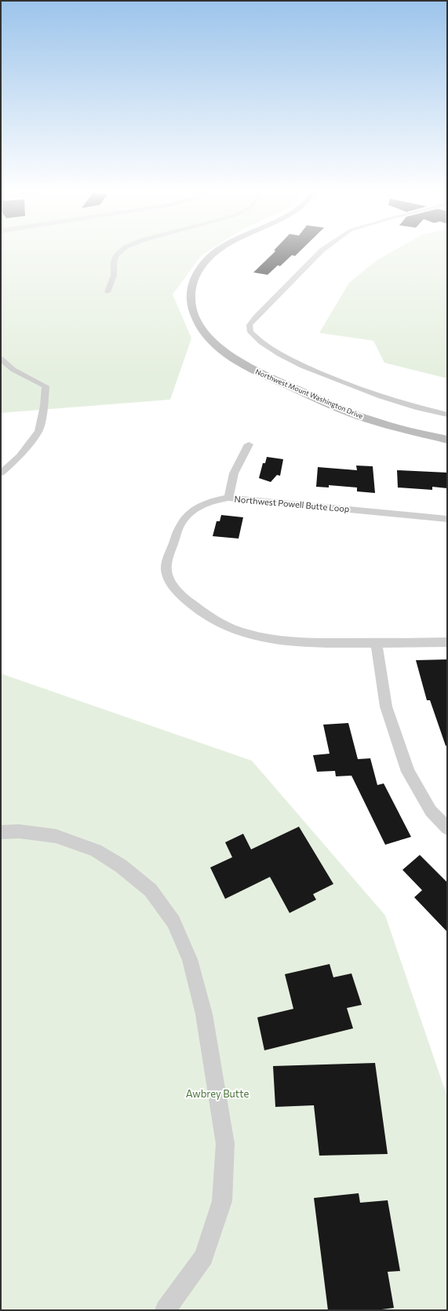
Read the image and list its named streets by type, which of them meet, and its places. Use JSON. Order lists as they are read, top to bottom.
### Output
{
  "streets": {
    "main road": ["Northwest Mount Washington Drive"],
    "street": ["Northwest Powell Butte Loop"]
  },
  "parks": ["Awbrey Butte"]
}
